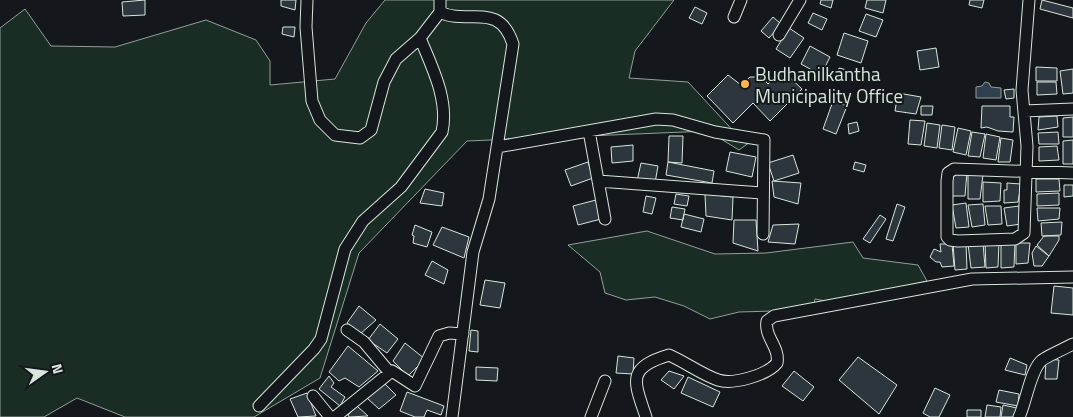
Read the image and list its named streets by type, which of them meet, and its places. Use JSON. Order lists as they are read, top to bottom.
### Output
{
  "places": ["Budhanilkantha Municipality Office"],
  "north": "right"
}
